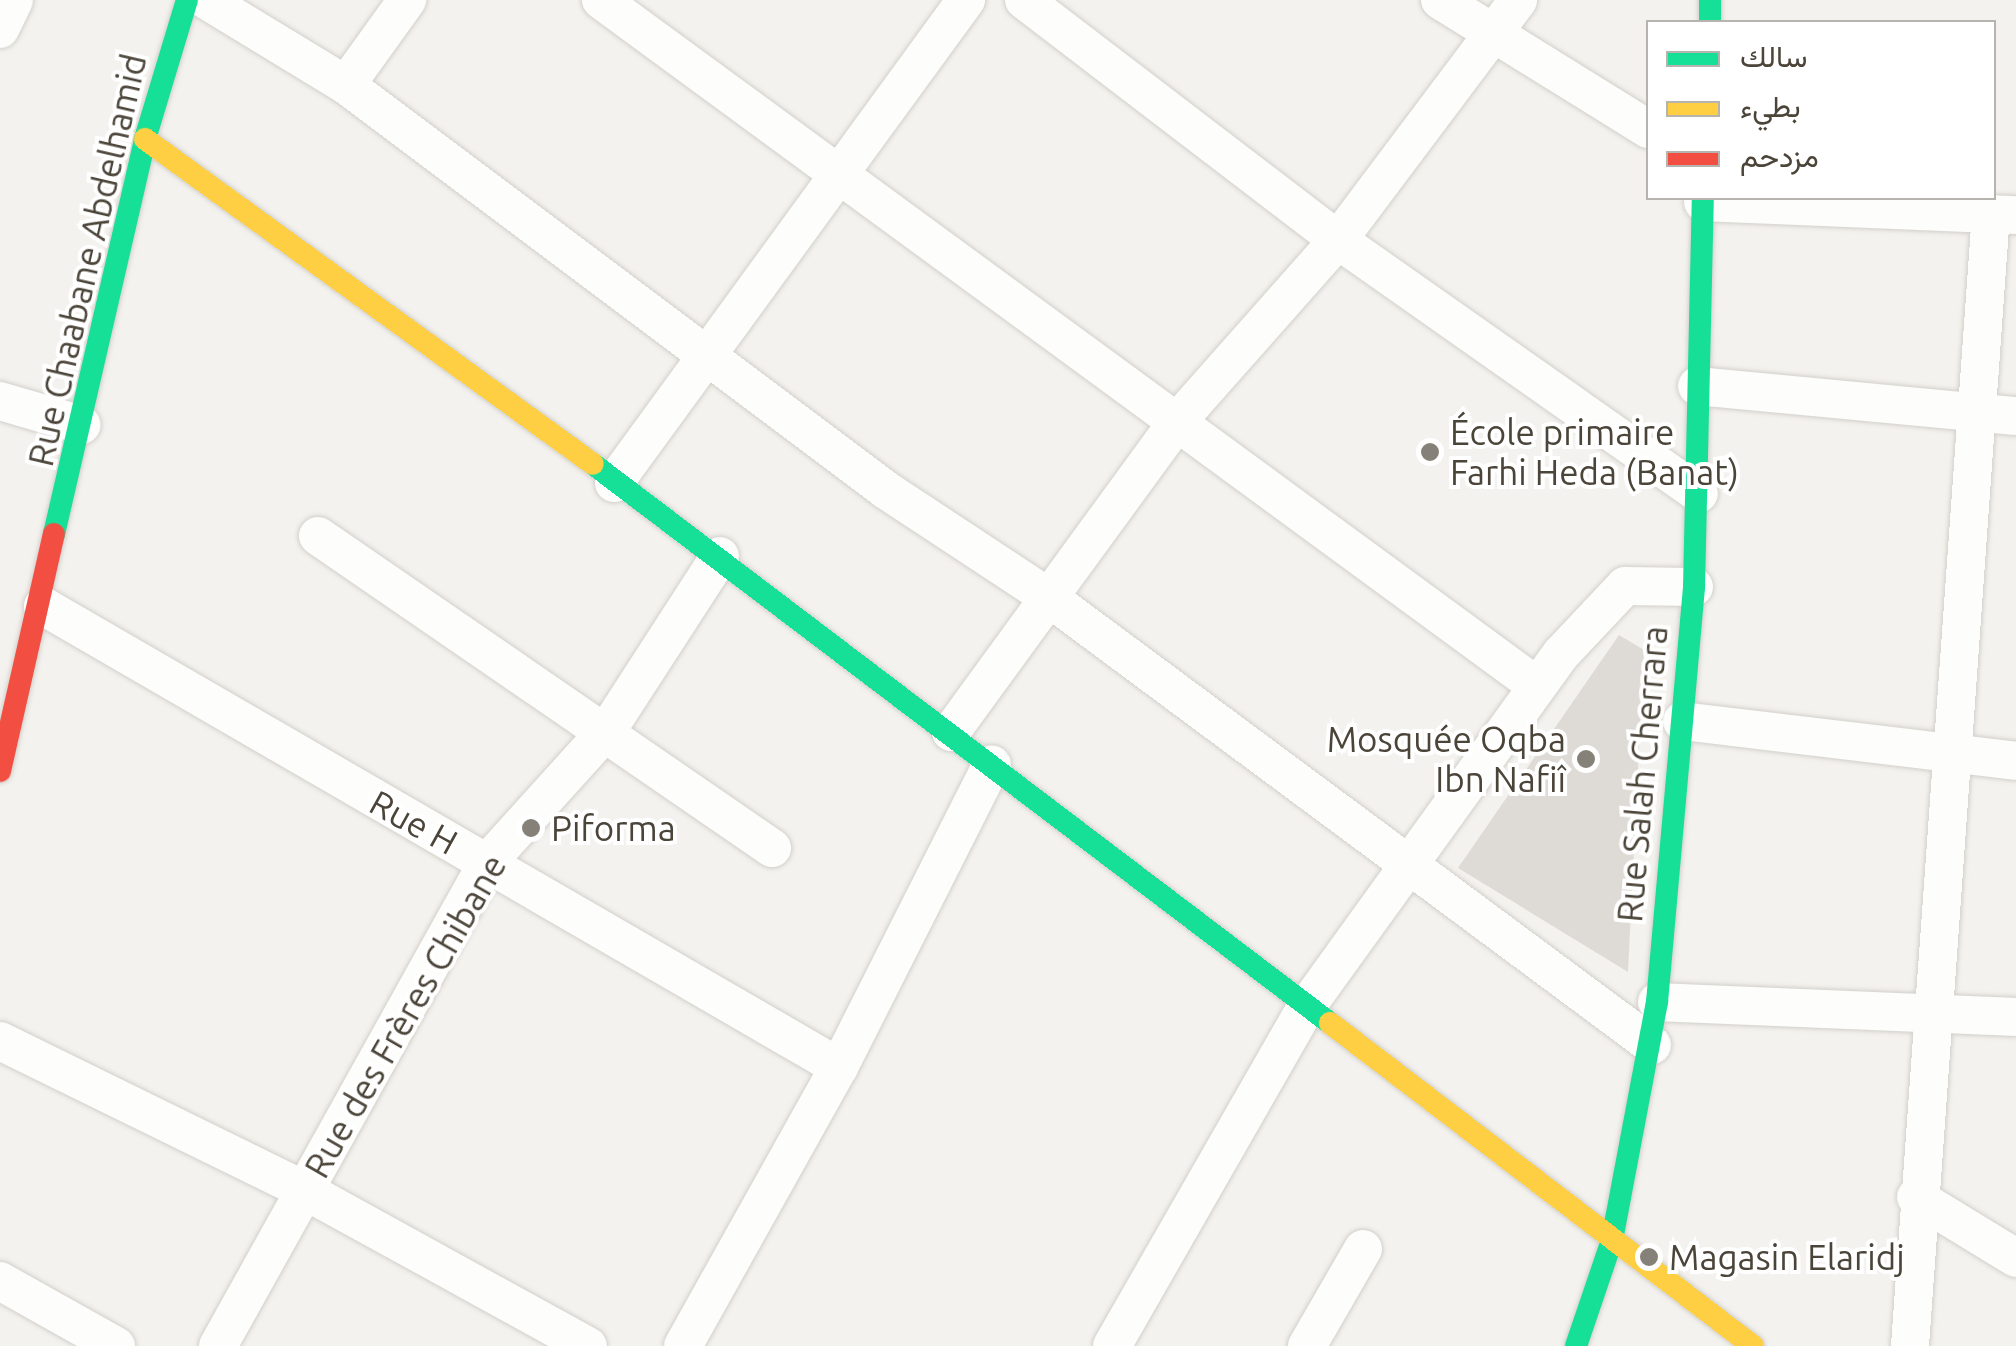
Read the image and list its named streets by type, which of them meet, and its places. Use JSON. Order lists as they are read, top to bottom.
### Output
{
  "streets": {
    "street": [
      "Rue Chaabane Abdelhamid",
      "Rue Salah Cherrara",
      "Rue H",
      "Rue des Frères Chibane"
    ]
  },
  "crossings": [
    ["Rue Chaabane Abdelhamid", "Rue H"],
    ["Rue H", "Rue des Frères Chibane"]
  ],
  "places": [
    "École primaire Farhi Heda (Banat)",
    "Mosquée Oqba Ibn Nafiî",
    "Piforma",
    "Magasin Elaridj"
  ],
  "legend": ["سالك", "بطيء", "مزدحم"]
}
